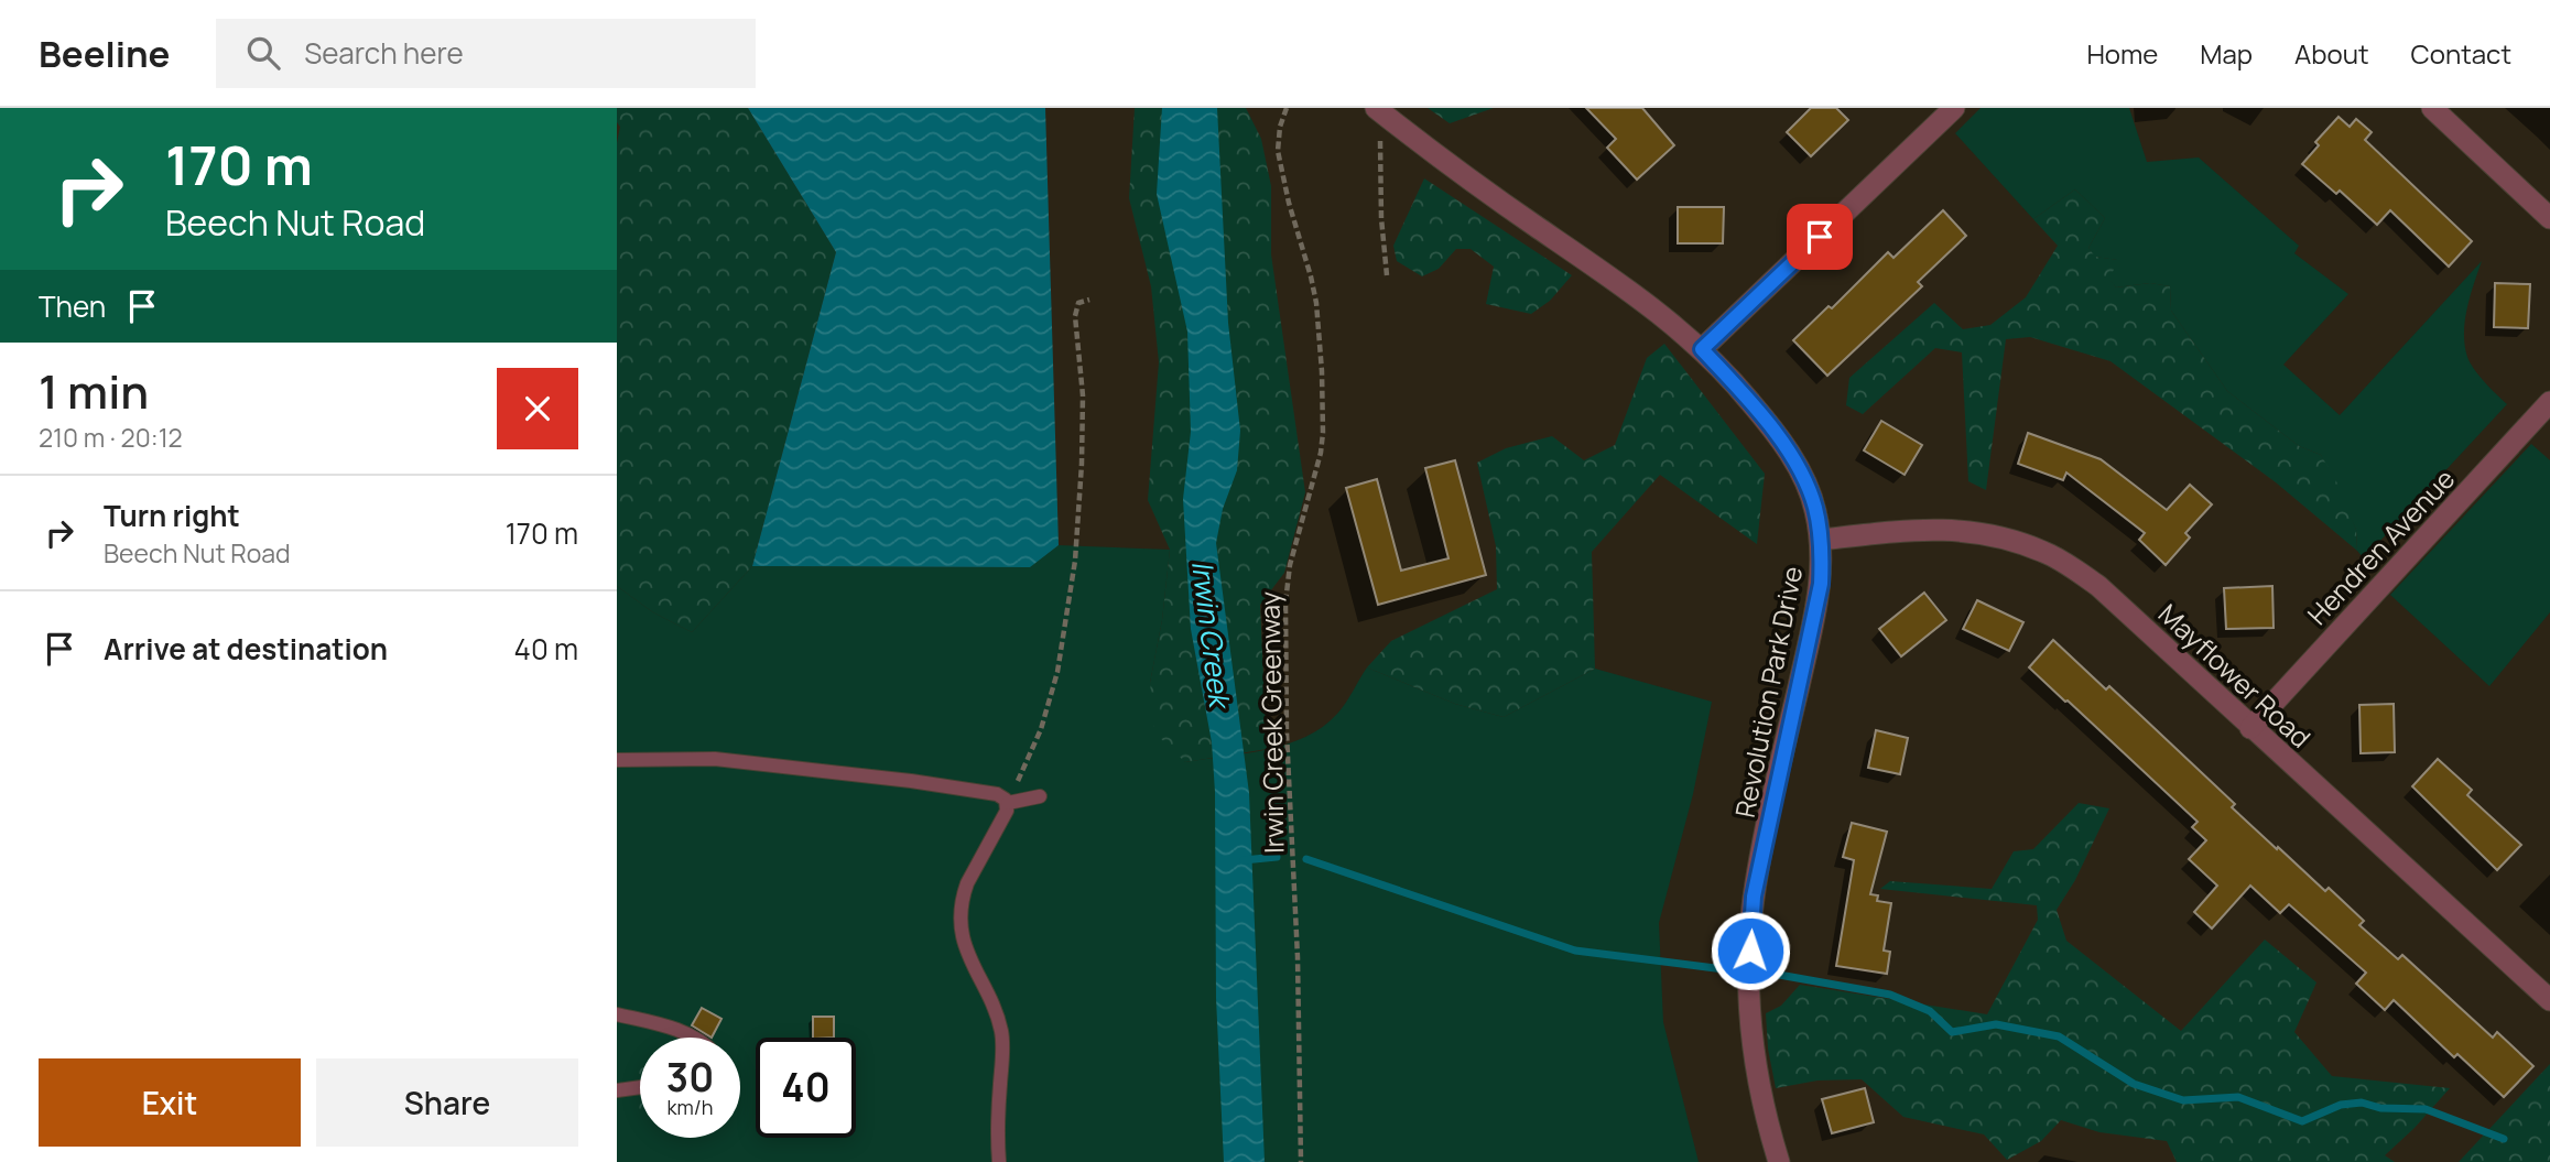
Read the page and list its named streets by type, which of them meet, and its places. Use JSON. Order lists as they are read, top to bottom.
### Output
{
  "streets": {
    "street": ["Hendren Avenue", "Mayflower Road", "Revolution Park Drive"],
    "path": ["Irwin Creek Greenway"]
  },
  "crossings": [
    ["Hendren Avenue", "Mayflower Road"],
    ["Mayflower Road", "Revolution Park Drive"]
  ],
  "water": ["Irwin Creek"],
  "page": {
    "header": "Beeline",
    "search": "Search here",
    "nav": [
      "Home",
      "Map",
      "About",
      "Contact"
    ],
    "turn": ["170 m", "Beech Nut Road"],
    "then": "Then",
    "heading": ["1 min", "210 m · 20:12"],
    "list": [
      {
        "name": "Turn right",
        "note": "Beech Nut Road",
        "value": "170 m"
      },
      {
        "name": "Arrive at destination",
        "value": "40 m"
      }
    ],
    "speed": "30 km/h",
    "limit": "40",
    "buttons": ["Exit", "Share"]
  }
}
